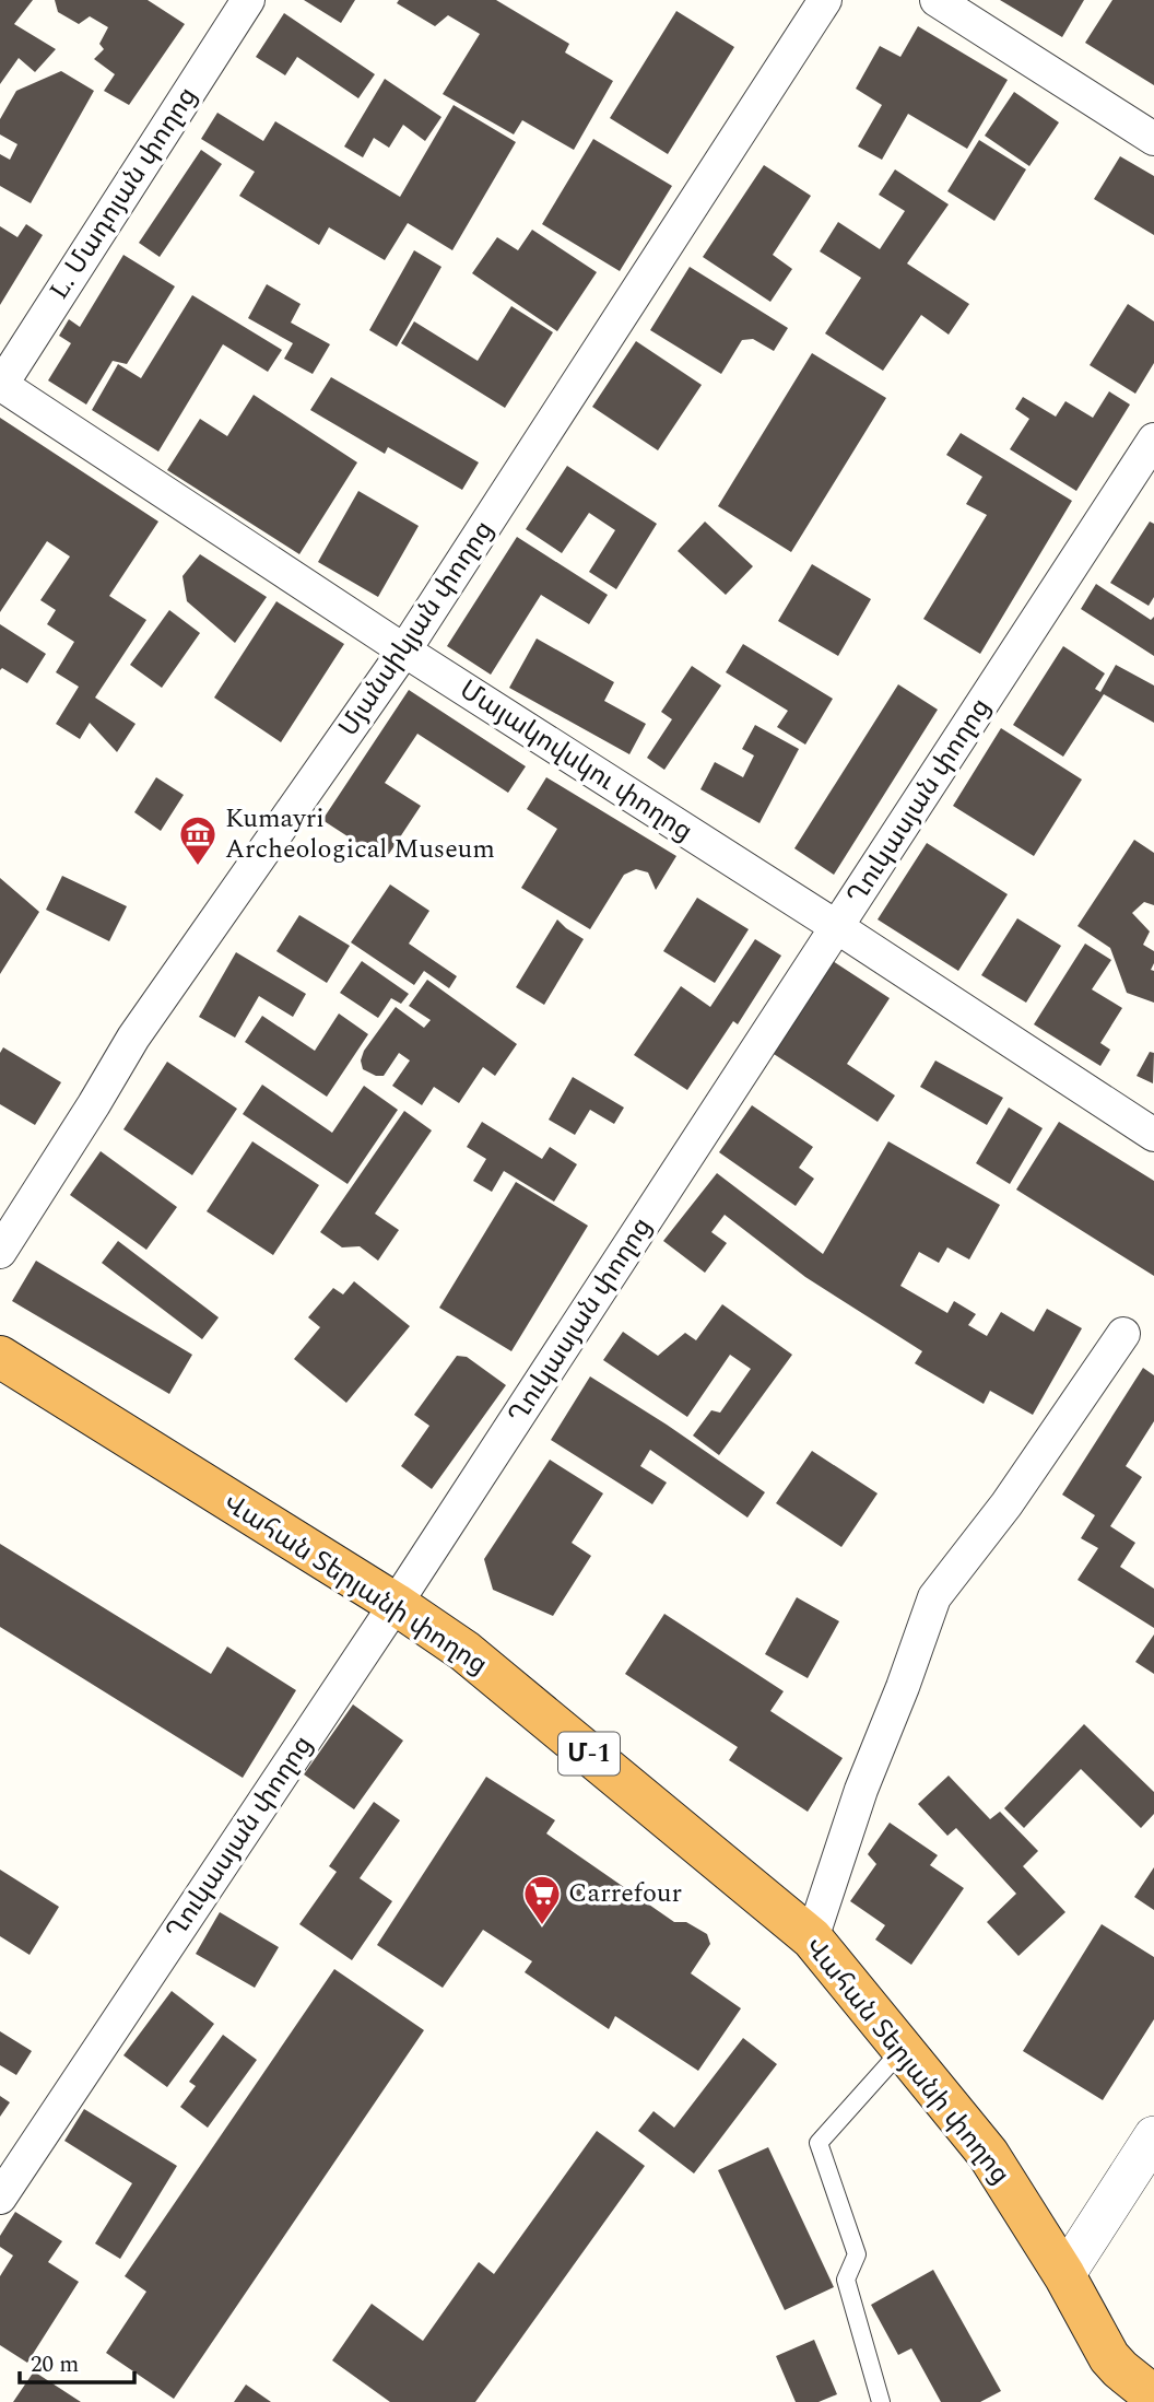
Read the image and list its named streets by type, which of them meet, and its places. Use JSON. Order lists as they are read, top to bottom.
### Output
{
  "streets": {
    "highway": ["Վահան Տերյանի փողոց", "Մ-1"],
    "street": [
      "L. Մադոյան փողոց",
      "Մյանսիկյան փողոց",
      "Մայակովսկու փողոց",
      "Ղուկասյան փողոց"
    ]
  },
  "crossings": [
    ["L. Մադոյան փողոց", "Մայակովսկու փողոց"],
    ["Մյանսիկյան փողոց", "Մայակովսկու փողոց"],
    ["Մայակովսկու փողոց", "Ղուկասյան փողոց"],
    ["Ղուկասյան փողոց", "Վահան Տերյանի փողոց"]
  ],
  "places": {
    "museum": ["Kumayri Archeological Museum"],
    "supermarket": ["Carrefour"]
  },
  "scale_bar": "20 m"
}
